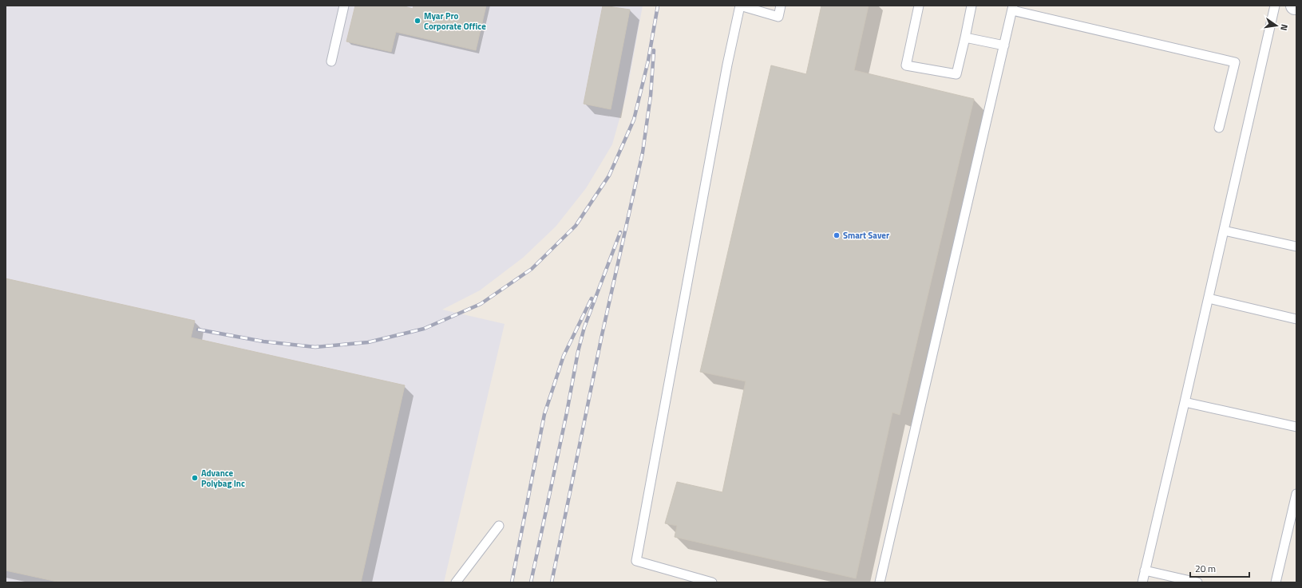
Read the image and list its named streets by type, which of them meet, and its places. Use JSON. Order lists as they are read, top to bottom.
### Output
{
  "places": ["Myar Pro Corporate Office", "Smart Saver", "Advance Polybag Inc"],
  "scale_bar": "20 m",
  "north": "right"
}
